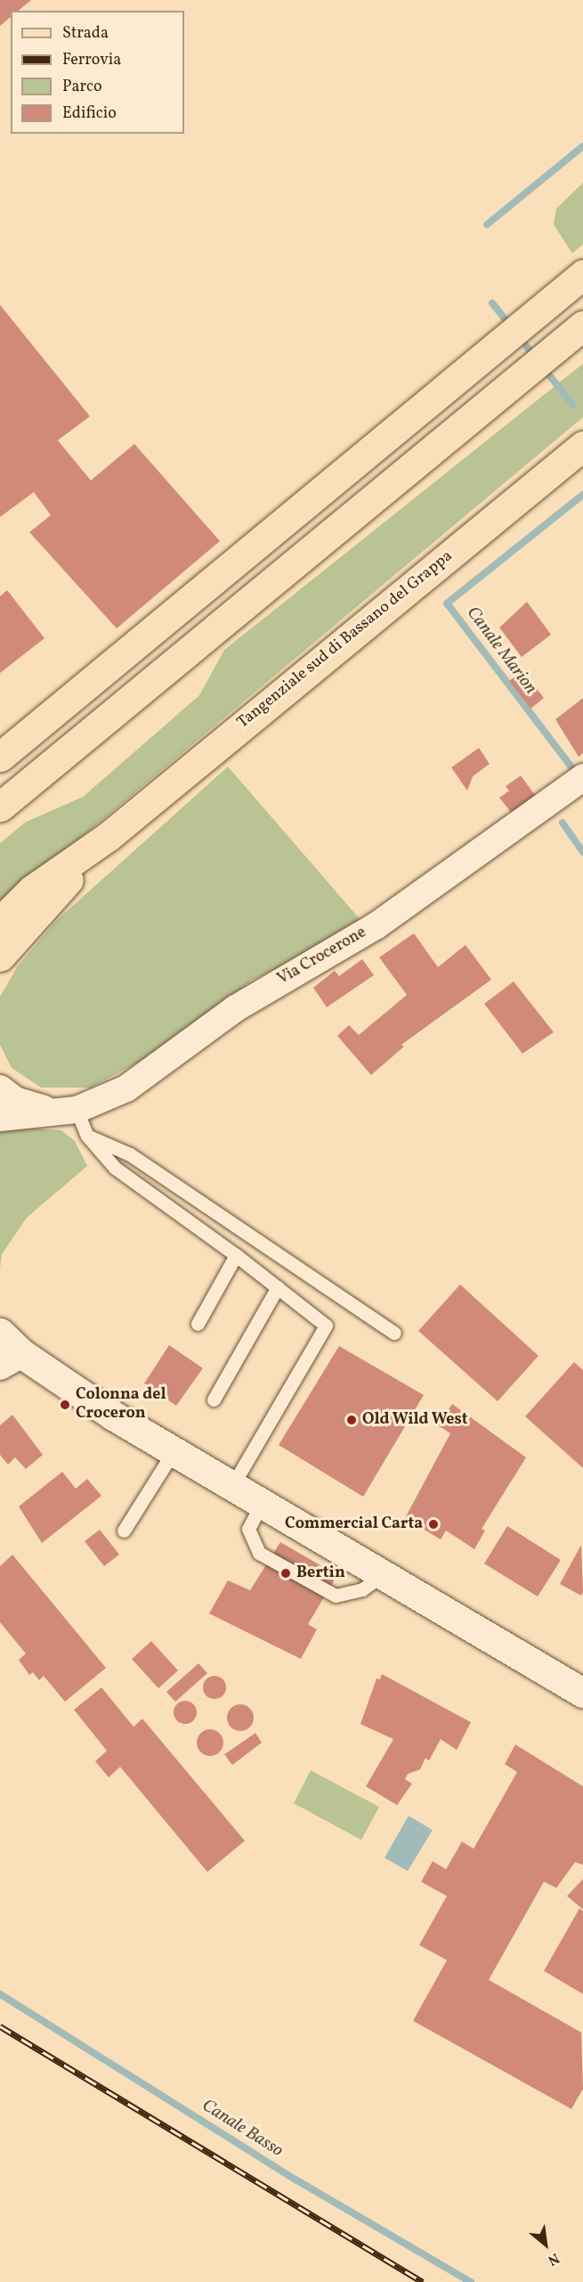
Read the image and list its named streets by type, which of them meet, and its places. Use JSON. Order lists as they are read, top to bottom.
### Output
{
  "streets": {
    "main road": ["Tangenziale sud di Bassano del Grappa"],
    "street": ["Via Crocerone"]
  },
  "water": ["Canale Marion", "Canale Basso"],
  "places": [
    "Colonna del Croceron",
    "Old Wild West",
    "Commercial Carta",
    "Bertin"
  ],
  "legend": [
    "Strada",
    "Ferrovia",
    "Parco",
    "Edificio"
  ],
  "north": "bottom right"
}
